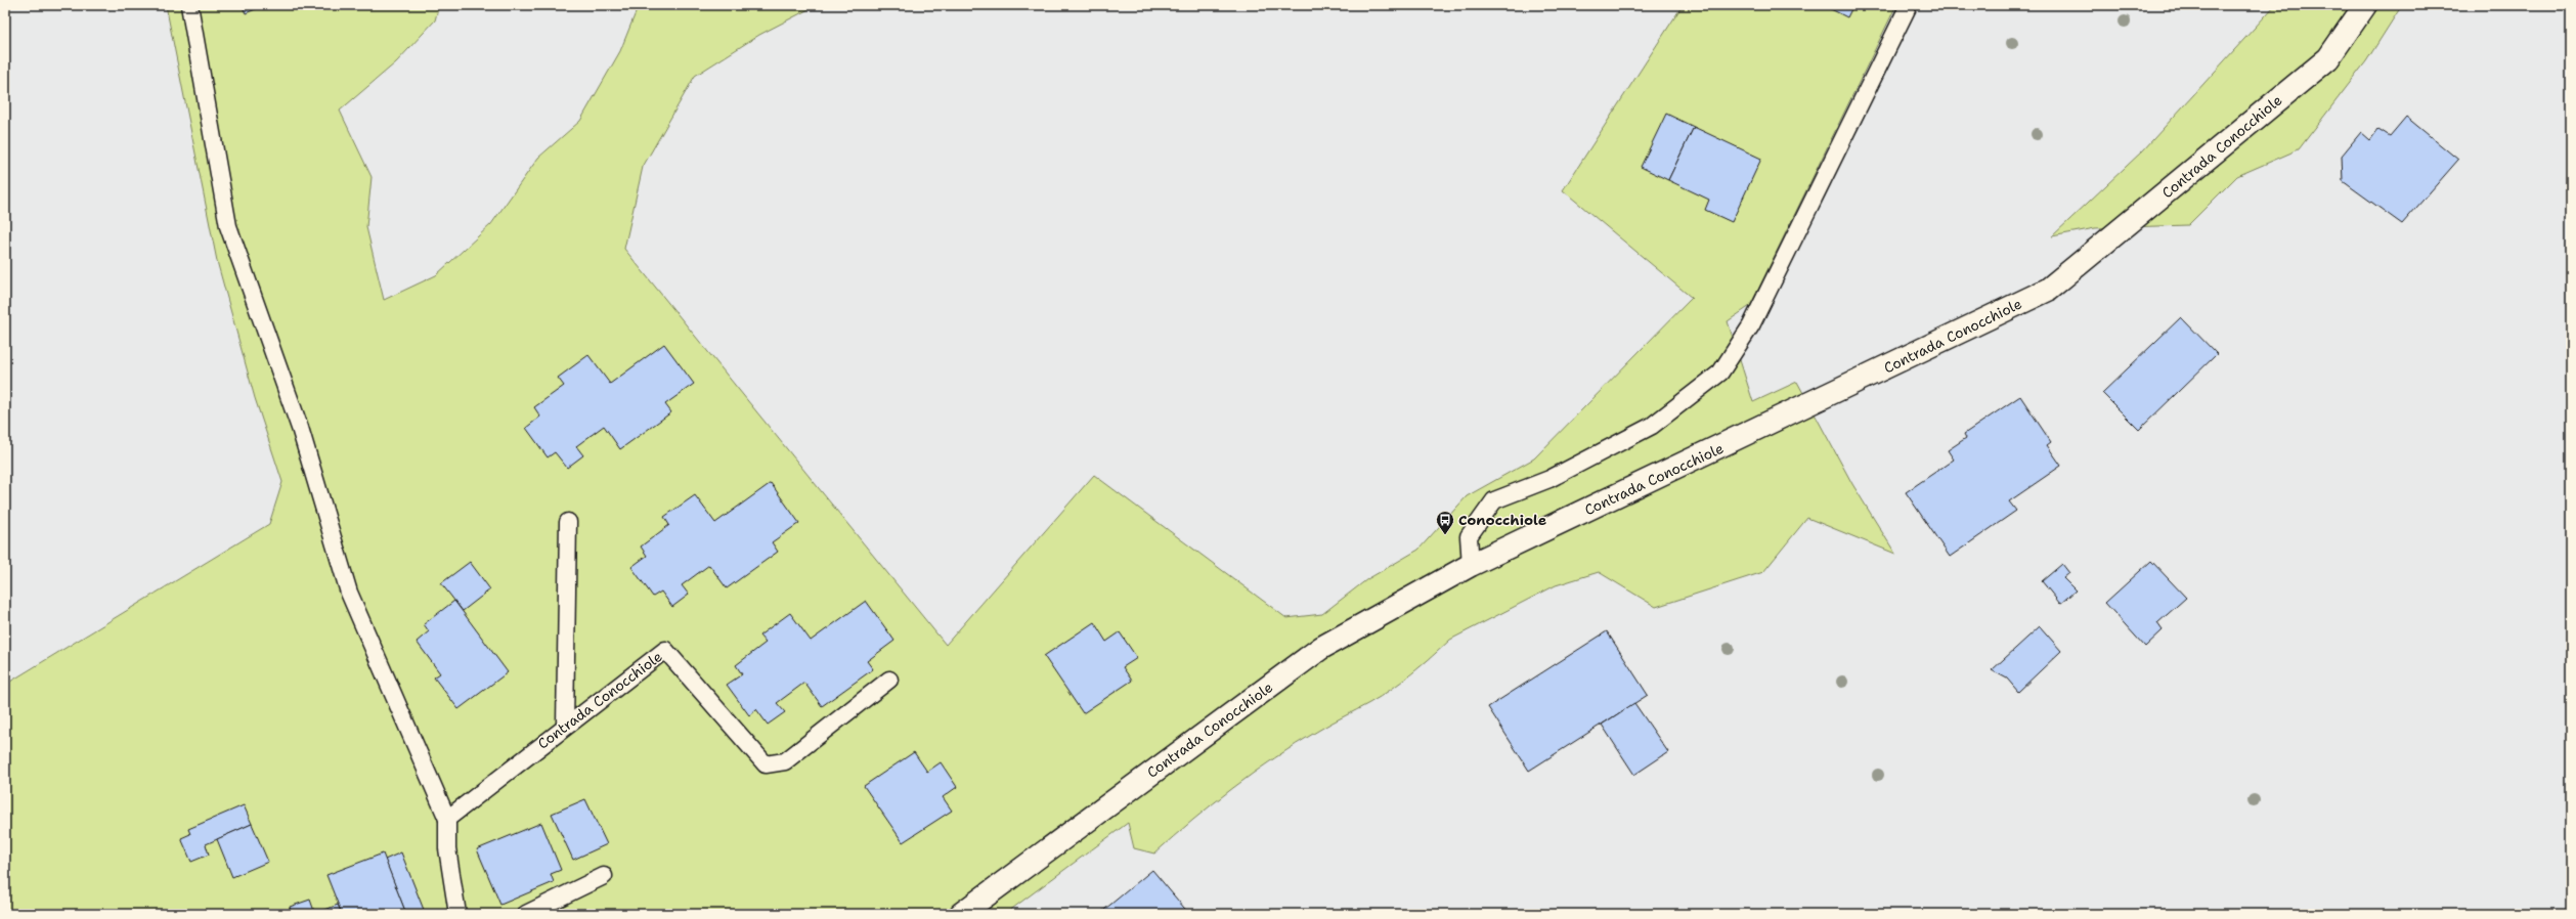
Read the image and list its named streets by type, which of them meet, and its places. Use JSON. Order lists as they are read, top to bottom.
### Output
{
  "streets": {
    "street": ["Contrada Conocchiole"]
  },
  "places": {
    "bus stop": ["Conocchiole"]
  }
}
